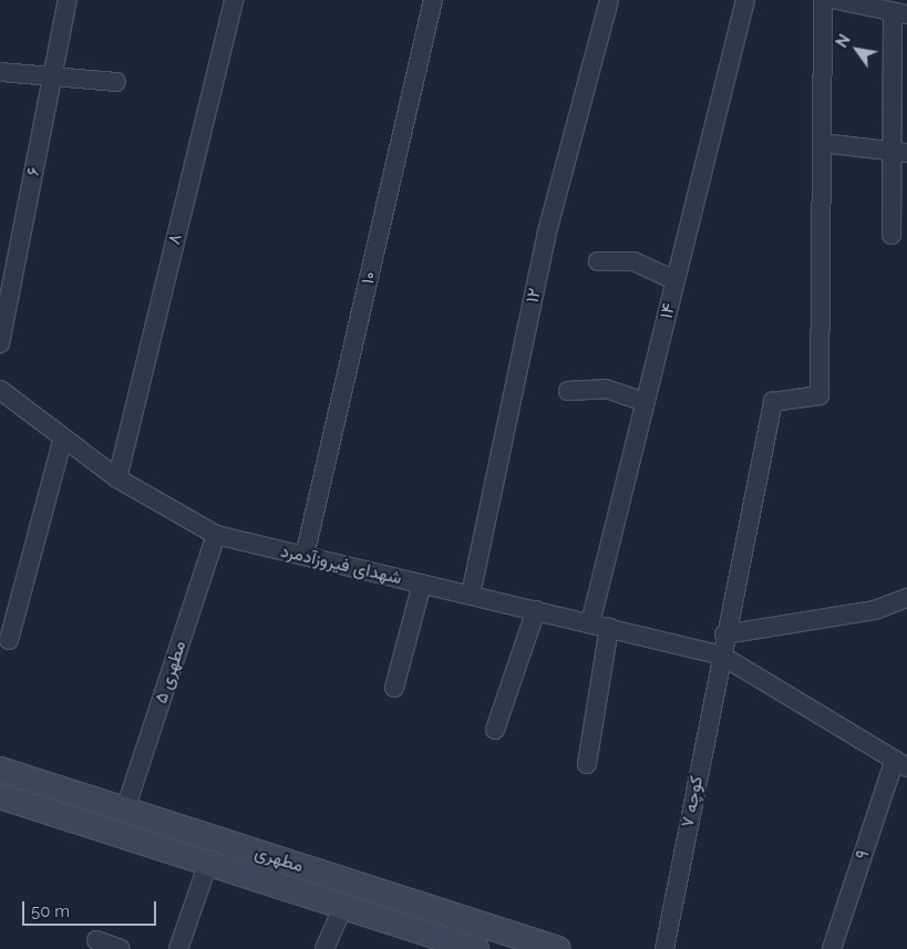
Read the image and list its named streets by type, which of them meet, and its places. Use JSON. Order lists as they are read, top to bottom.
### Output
{
  "streets": {
    "main road": ["مطهری"],
    "street": [
      "۶",
      "۸",
      "۱۰",
      "۱۲",
      "۱۴",
      "شهدای فیروزآدمرد",
      "مطهری ۵",
      "کوچه ۷",
      "۹"
    ]
  },
  "crossings": [
    ["۸", "شهدای فیروزآدمرد"],
    ["۱۰", "شهدای فیروزآدمرد"],
    ["۱۲", "شهدای فیروزآدمرد"],
    ["۱۴", "شهدای فیروزآدمرد"],
    ["شهدای فیروزآدمرد", "مطهری ۵"],
    ["شهدای فیروزآدمرد", "کوچه ۷"],
    ["شهدای فیروزآدمرد", "۹"],
    ["مطهری ۵", "مطهری"]
  ],
  "scale_bar": "50 m",
  "north": "top left"
}
